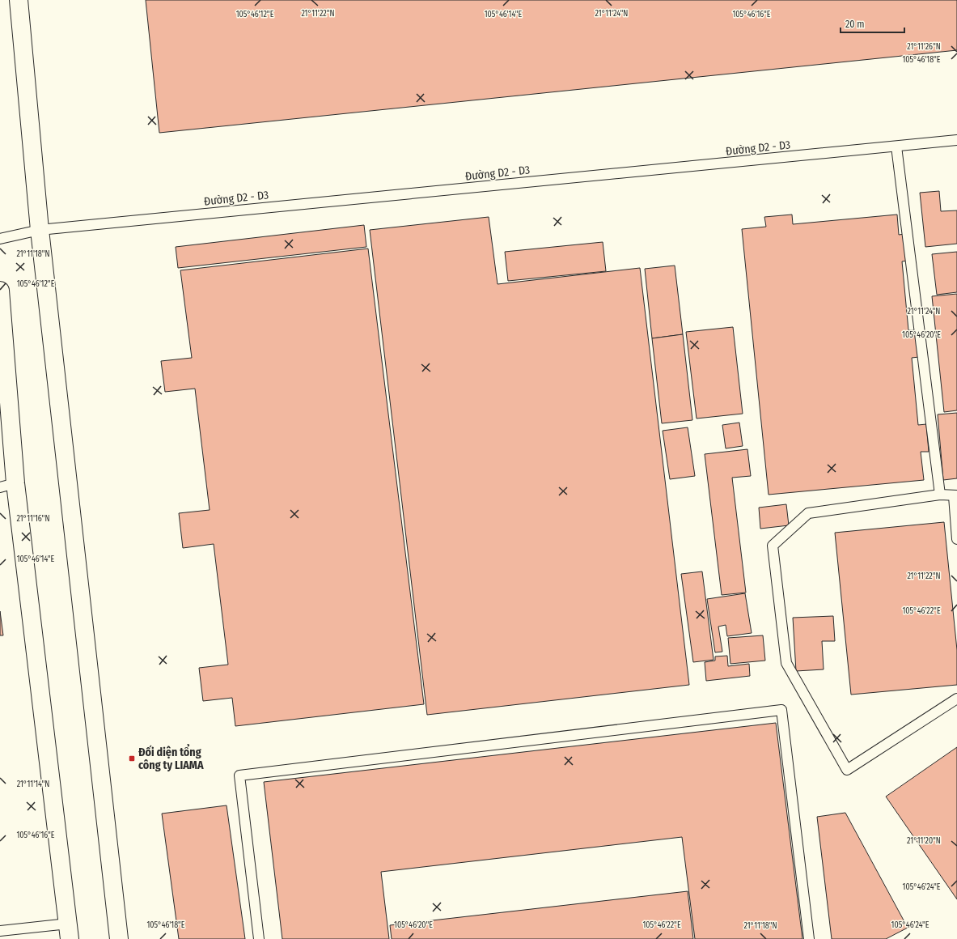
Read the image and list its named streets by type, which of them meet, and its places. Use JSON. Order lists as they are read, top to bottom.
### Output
{
  "streets": {
    "lane": ["Đường D2 - D3"]
  },
  "places": {
    "transit": ["Đối diện tổng công ty LIAMA"]
  },
  "scale_bar": "20 m",
  "coordinates": [
    "21°11'22\"N",
    "21°11'24\"N",
    "105°46'14\"E",
    "105°46'16\"E",
    "105°46'12\"E",
    "21°11'26\"N",
    "105°46'18\"E",
    "21°11'18\"N",
    "105°46'20\"E",
    "21°11'16\"N",
    "105°46'22\"E",
    "21°11'14\"N",
    "21°11'20\"N",
    "105°46'24\"E"
  ]
}
